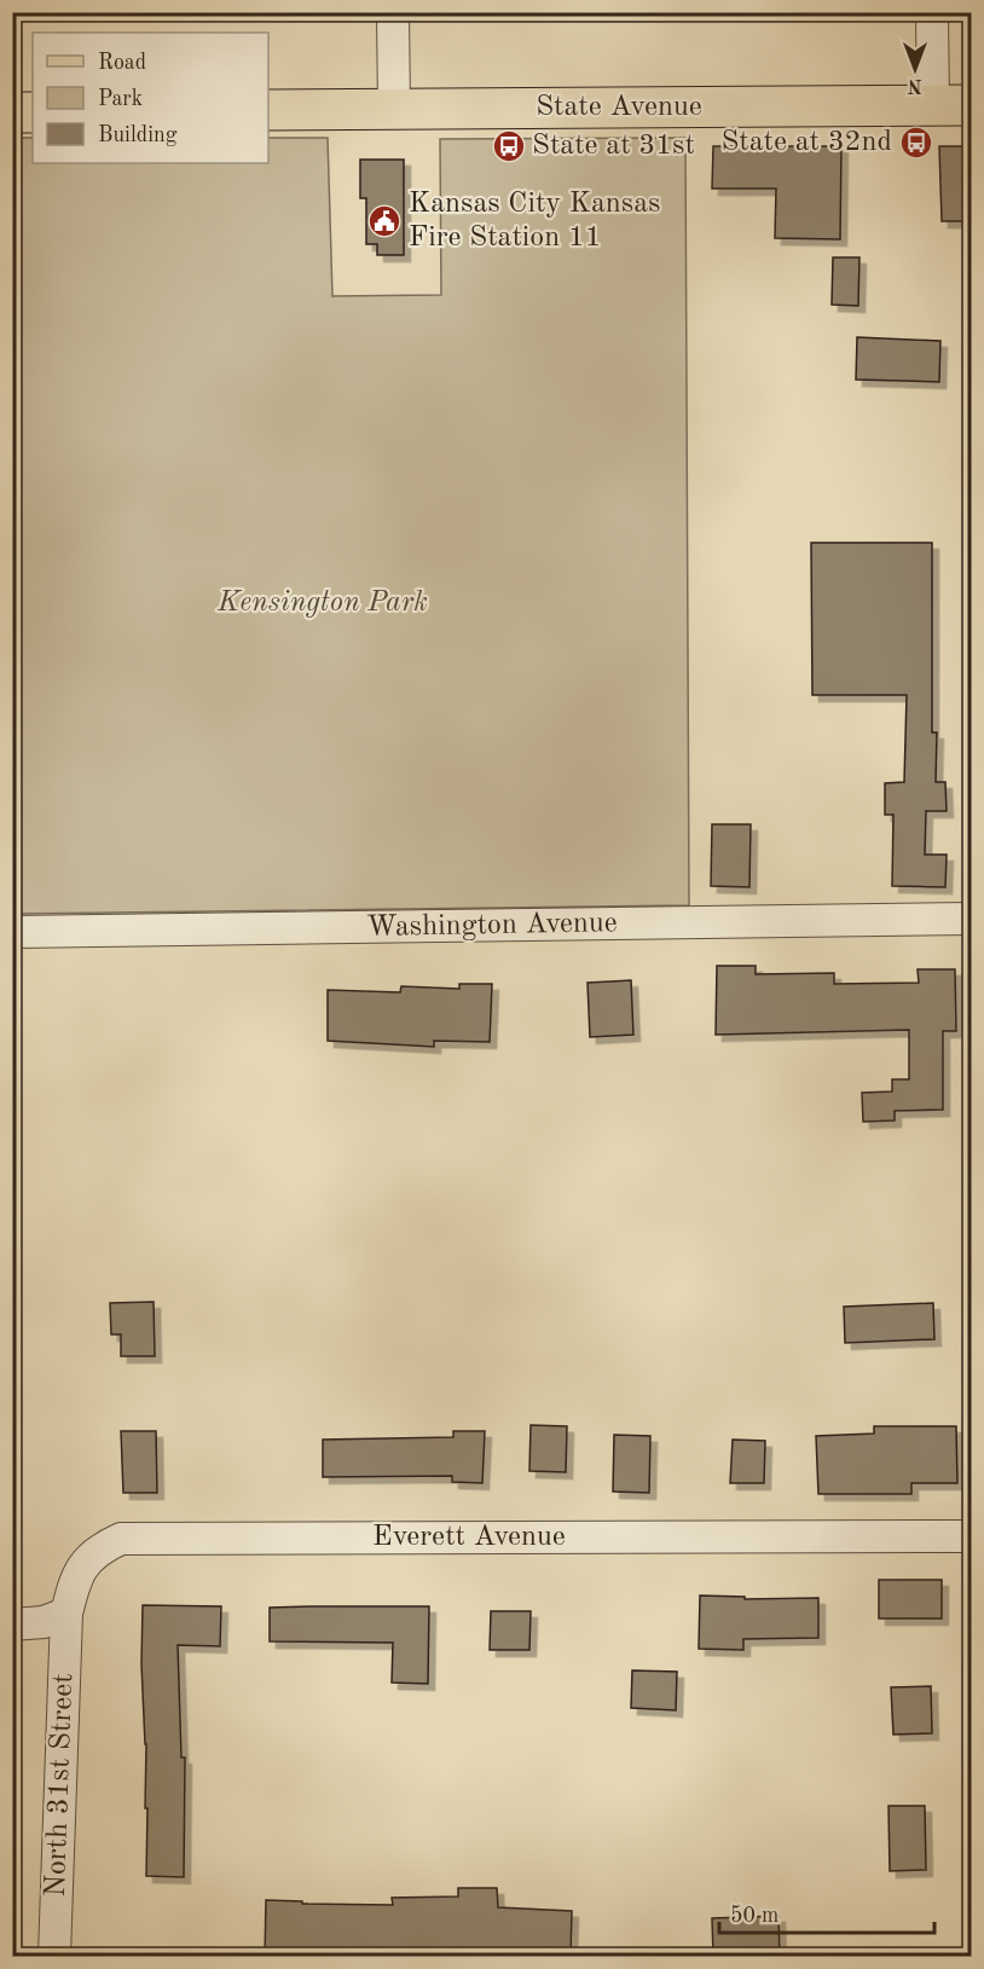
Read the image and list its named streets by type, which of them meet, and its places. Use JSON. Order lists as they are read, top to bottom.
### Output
{
  "streets": {
    "main road": ["State Avenue"],
    "street": ["Washington Avenue", "Everett Avenue", "North 31st Street"]
  },
  "crossings": [
    ["Everett Avenue", "North 31st Street"]
  ],
  "parks": ["Kensington Park"],
  "places": {
    "bus stop": ["State at 32nd", "State at 31st"],
    "public building": ["Kansas City Kansas Fire Station 11"]
  },
  "legend": ["Road", "Park", "Building"],
  "scale_bar": "50 m",
  "north": "bottom"
}
